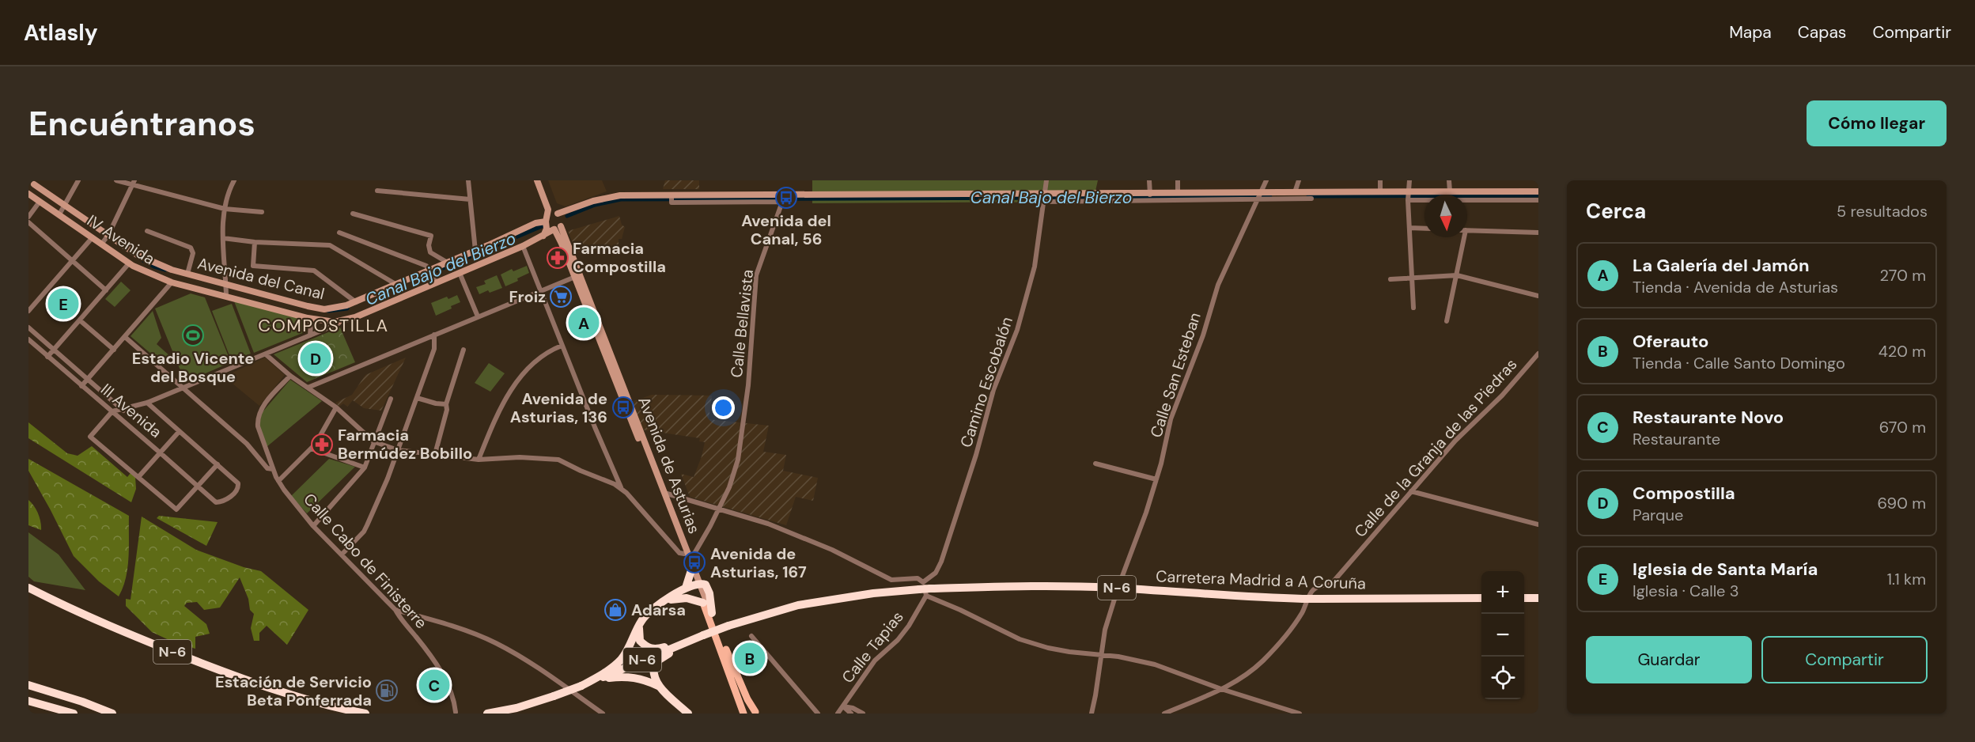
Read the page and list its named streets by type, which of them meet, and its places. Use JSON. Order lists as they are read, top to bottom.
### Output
{
  "streets": {
    "highway": ["Carretera Madrid a A Coruña", "N-6"],
    "main road": ["Avenida de Asturias"],
    "street": [
      "IV Avenida",
      "Avenida del Canal",
      "Calle Bellavista",
      "Calle San Esteban",
      "Camino Escobalón",
      "III Avenida",
      "Calle de la Granja de las Piedras",
      "Calle Cabo de Finisterre",
      "Calle Tapias"
    ]
  },
  "crossings": [
    ["IV Avenida", "Avenida del Canal"],
    ["Calle Bellavista", "Avenida de Asturias"],
    ["Camino Escobalón", "Carretera Madrid a A Coruña"],
    ["Calle de la Granja de las Piedras", "Carretera Madrid a A Coruña"],
    ["Carretera Madrid a A Coruña", "Calle Tapias"]
  ],
  "districts": ["COMPOSTILLA"],
  "water": ["Canal Bajo del Bierzo"],
  "places": {
    "bus stop": ["Avenida del Canal, 56", "Avenida de Asturias, 136", "Avenida de Asturias, 167"],
    "pharmacy": ["Farmacia Compostilla", "Farmacia Bermúdez Bobillo"],
    "supermarket": ["Froiz"],
    "sports": ["Estadio Vicente del Bosque"],
    "shop": ["Adarsa"],
    "fuel station": ["Estación de Servicio Beta Ponferrada"]
  },
  "north": "bottom",
  "page": {
    "header": "Atlasly",
    "nav": ["Mapa", "Capas", "Compartir"],
    "buttons": [
      "Cómo llegar",
      ["Guardar", "Compartir"]
    ],
    "title": "Encuéntranos",
    "heading": ["Cerca", "5 resultados"],
    "list": [
      {
        "mark": "A",
        "name": "La Galería del Jamón",
        "note": "Tienda · Avenida de Asturias",
        "value": "270 m"
      },
      {
        "mark": "B",
        "name": "Oferauto",
        "note": "Tienda · Calle Santo Domingo",
        "value": "420 m"
      },
      {
        "mark": "C",
        "name": "Restaurante Novo",
        "note": "Restaurante",
        "value": "670 m"
      },
      {
        "mark": "D",
        "name": "Compostilla",
        "note": "Parque",
        "value": "690 m"
      },
      {
        "mark": "E",
        "name": "Iglesia de Santa María",
        "note": "Iglesia · Calle 3",
        "value": "1.1 km"
      }
    ],
    "pins": [
      "E",
      "A",
      "D",
      "B",
      "C"
    ],
    "map_buttons": ["+", "−"]
  }
}
